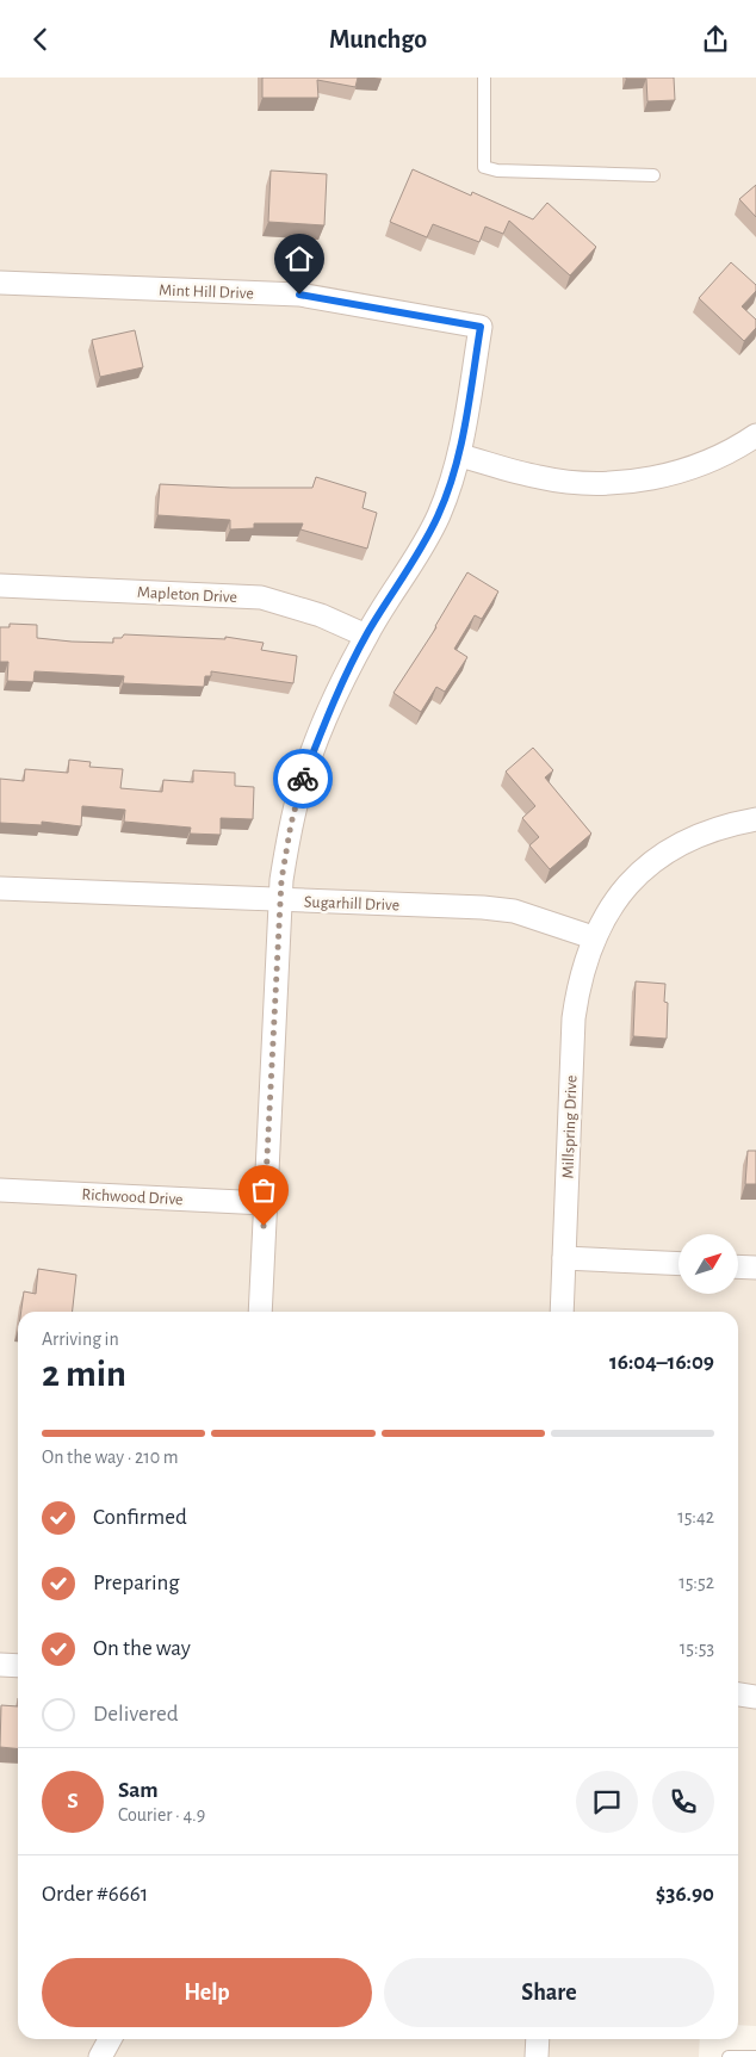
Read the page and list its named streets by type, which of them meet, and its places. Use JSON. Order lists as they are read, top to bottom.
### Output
{
  "streets": {
    "street": [
      "Mint Hill Drive",
      "Mapleton Drive",
      "Sugarhill Drive",
      "Millspring Drive",
      "Richwood Drive"
    ]
  },
  "crossings": [
    ["Sugarhill Drive", "Millspring Drive"]
  ],
  "north": "top right",
  "page": {
    "header": "Munchgo",
    "heading": ["2 min", "Arriving in", "16:04–16:09"],
    "panel": [
      "Sam",
      "Courier · 4.9",
      "Order #6661",
      "$36.90"
    ],
    "bar": "On the way · 210 m",
    "list": [
      ["Confirmed", "15:42"],
      ["Preparing", "15:52"],
      ["On the way", "15:53"],
      "Delivered"
    ],
    "round": "S",
    "buttons": ["Help", "Share"]
  }
}
